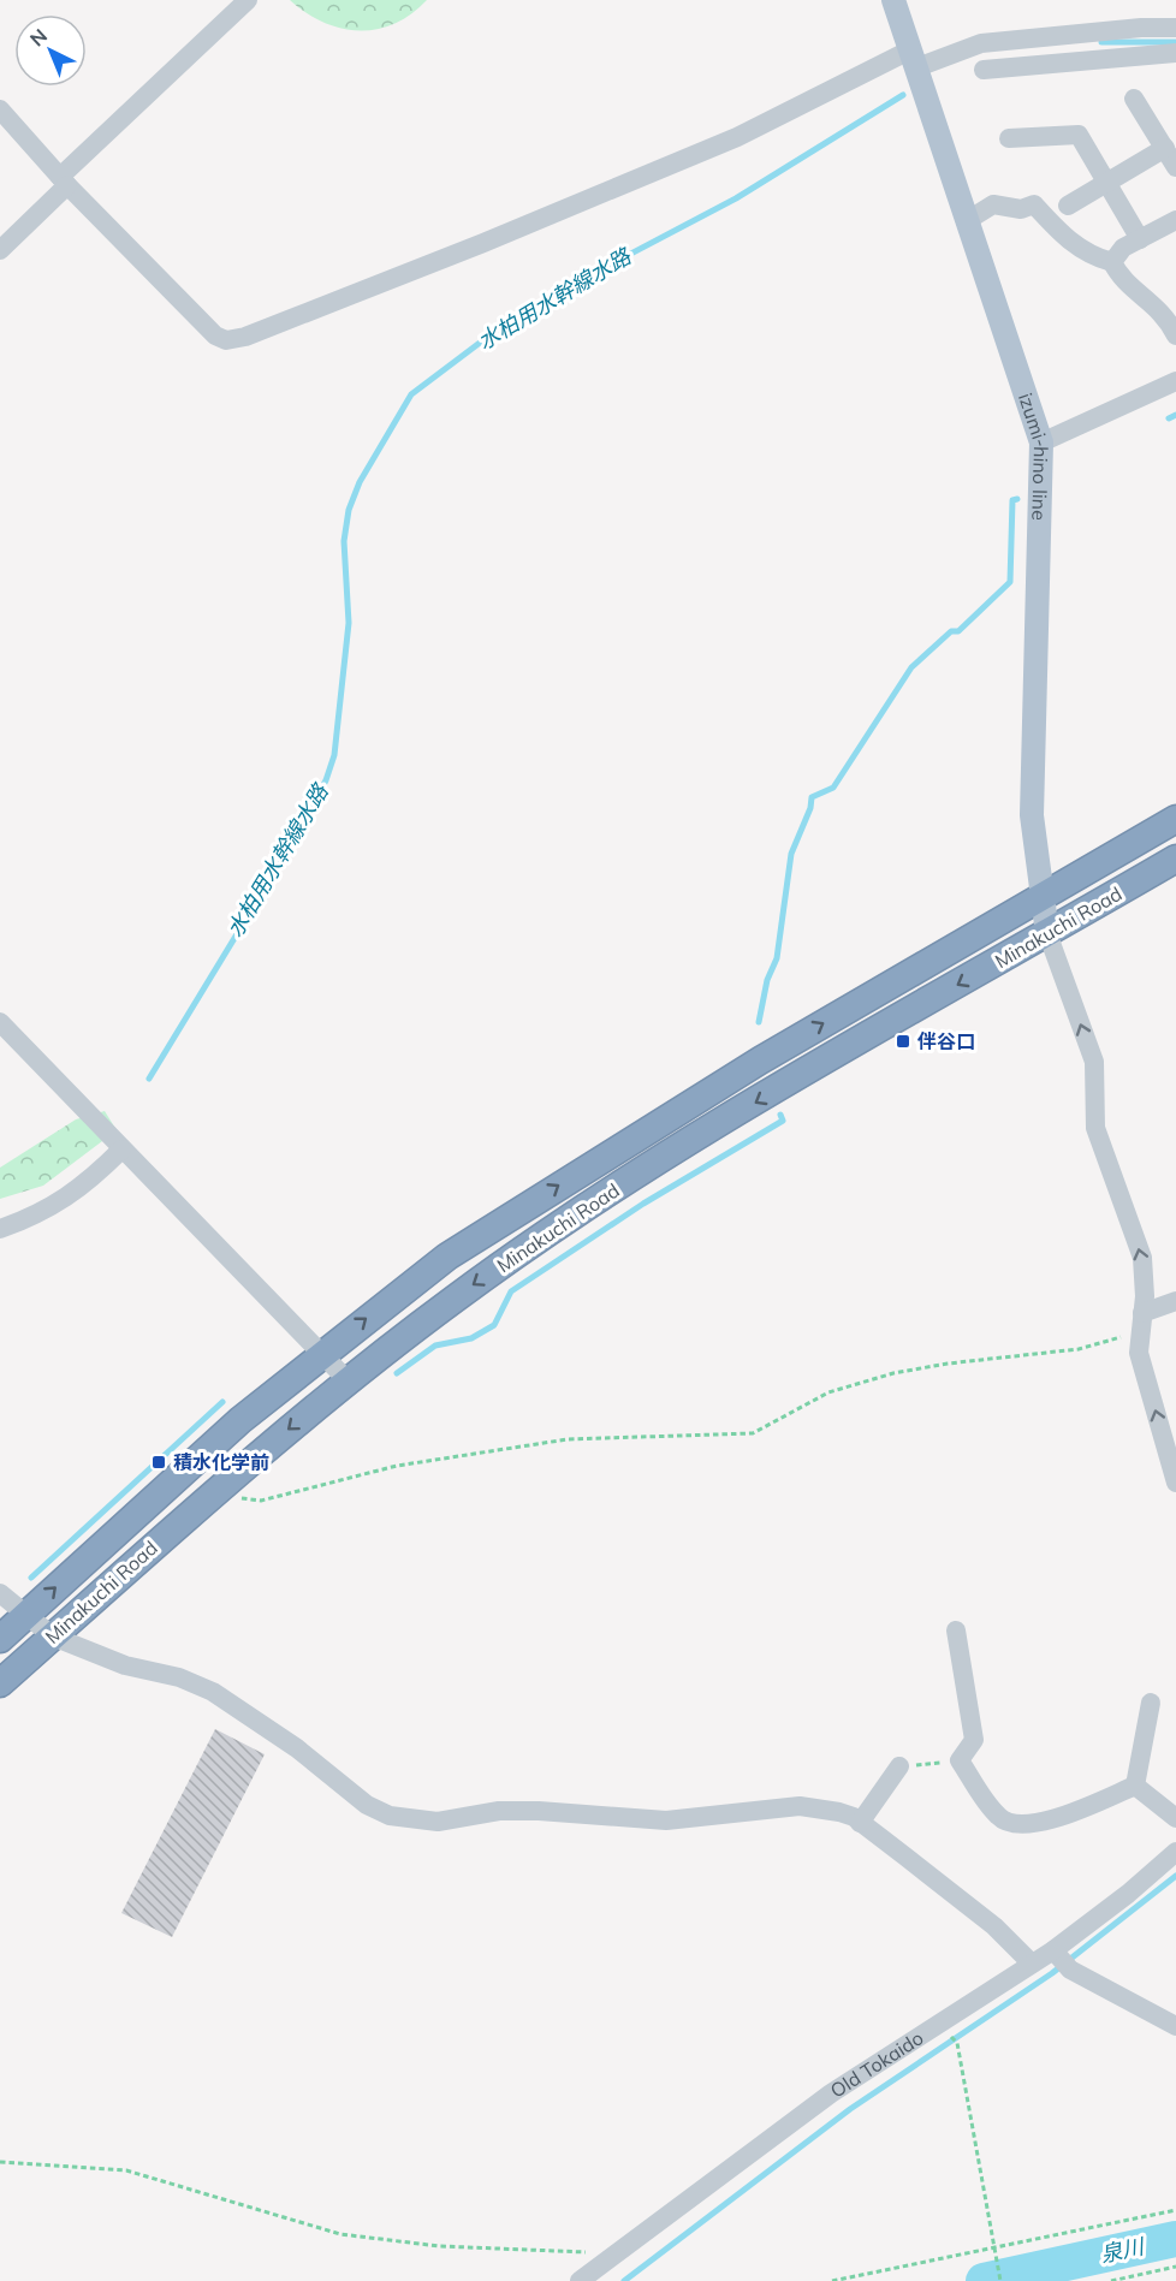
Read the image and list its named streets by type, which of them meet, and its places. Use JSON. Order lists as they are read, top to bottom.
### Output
{
  "streets": {
    "highway": ["Minakuchi Road"],
    "main road": ["izumi-hino line"],
    "street": ["Old Tokaido"]
  },
  "crossings": [
    ["izumi-hino line", "Minakuchi Road"]
  ],
  "water": ["水柏用水幹線水路", "泉川"],
  "places": {
    "transit": ["伴谷口", "積水化学前"]
  },
  "north": "top left"
}
